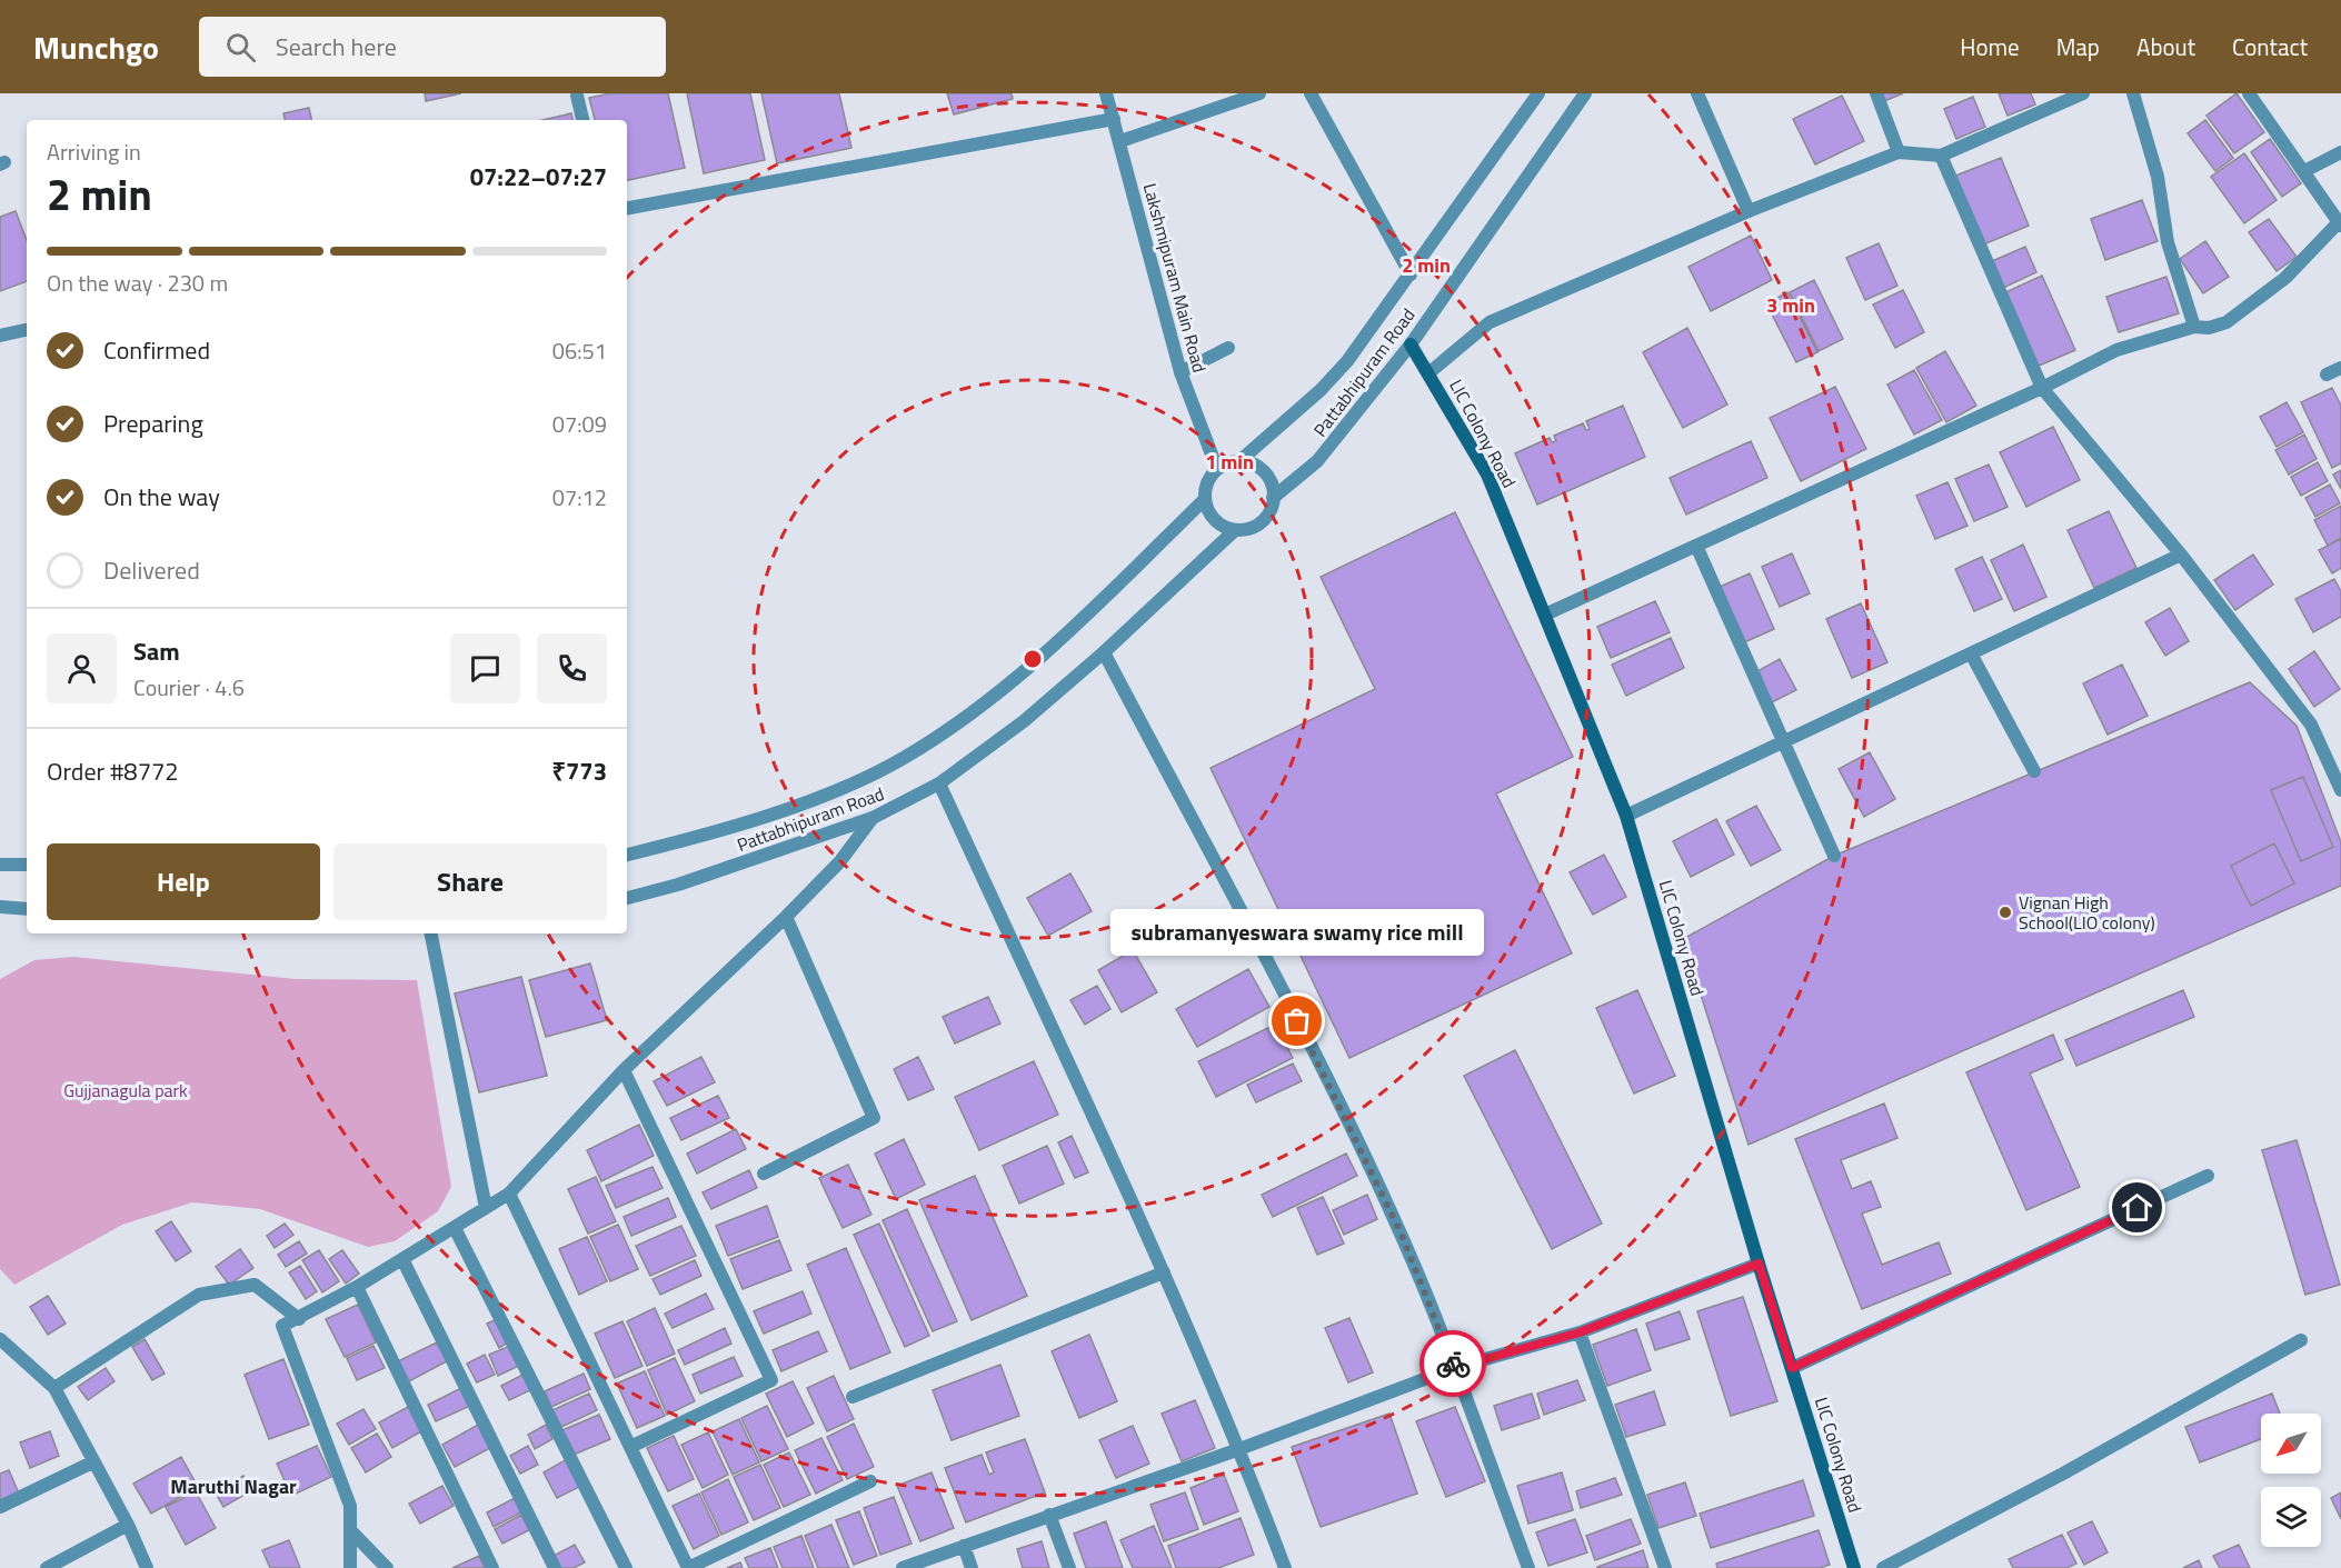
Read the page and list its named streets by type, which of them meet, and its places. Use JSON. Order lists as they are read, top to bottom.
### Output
{
  "streets": {
    "main road": ["LIC Colony Road"],
    "street": ["Lakshmipuram Main Road", "Pattabhipuram Road"]
  },
  "crossings": [
    ["Lakshmipuram Main Road", "Pattabhipuram Road"],
    ["Pattabhipuram Road", "LIC Colony Road"]
  ],
  "districts": ["Maruthi Nagar"],
  "parks": ["Gujjanagula park"],
  "places": ["Vignan High School(LIO colony)", "subramanyeswara swamy rice mill"],
  "north": "bottom left",
  "page": {
    "header": "Munchgo",
    "search": "Search here",
    "nav": [
      "Home",
      "Map",
      "About",
      "Contact"
    ],
    "heading": ["2 min", "Arriving in", "07:22–07:27"],
    "panel": [
      "Sam",
      "Courier · 4.6",
      "Order #8772",
      "₹773"
    ],
    "bar": "On the way · 230 m",
    "list": [
      ["Confirmed", "06:51"],
      ["Preparing", "07:09"],
      ["On the way", "07:12"],
      "Delivered"
    ],
    "buttons": ["Help", "Share"],
    "bubble": "subramanyeswara swamy rice mill"
  },
  "rings": ["2 min", "3 min", "1 min"]
}
